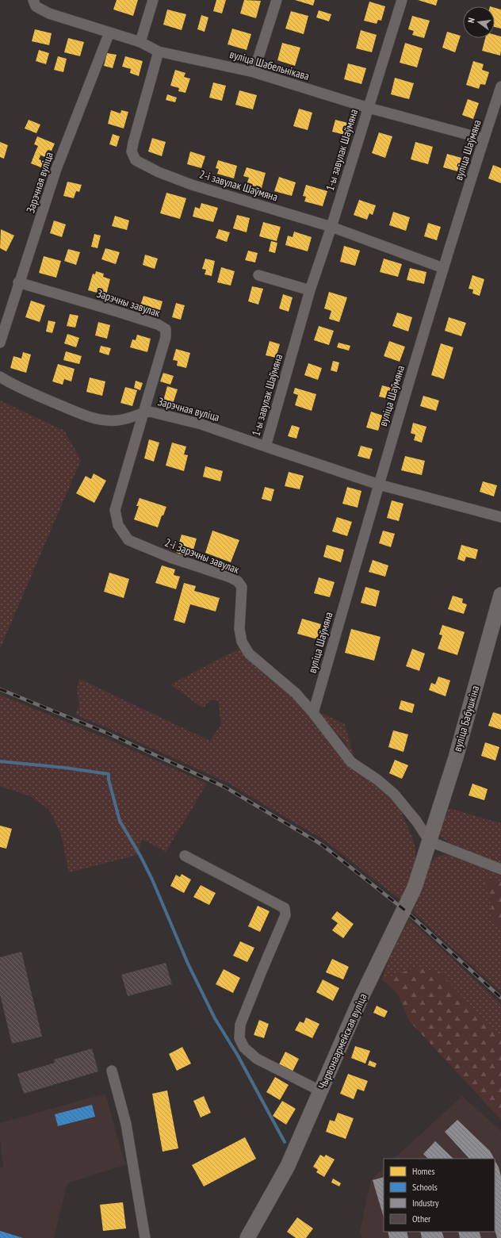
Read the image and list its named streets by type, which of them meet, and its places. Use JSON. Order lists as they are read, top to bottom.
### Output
{
  "streets": {
    "street": [
      "вуліца Шабельнікава",
      "1-ы завулак Шаўмяна",
      "вуліца Шаўмяна",
      "Зарэчная вуліца",
      "2-і завулак Шаўмяна",
      "Зарэчны завулак",
      "2-і Зарэчны завулак",
      "вуліца Бабушкіна",
      "Чырвонаармейская вуліца"
    ]
  },
  "crossings": [
    ["вуліца Шабельнікава", "1-ы завулак Шаўмяна"],
    ["вуліца Шабельнікава", "вуліца Шаўмяна"],
    ["вуліца Шабельнікава", "Зарэчная вуліца"],
    ["вуліца Шабельнікава", "2-і завулак Шаўмяна"],
    ["1-ы завулак Шаўмяна", "вуліца Шаўмяна"],
    ["1-ы завулак Шаўмяна", "Зарэчная вуліца"],
    ["1-ы завулак Шаўмяна", "2-і завулак Шаўмяна"],
    ["вуліца Шаўмяна", "2-і завулак Шаўмяна"],
    ["вуліца Шаўмяна", "2-і Зарэчны завулак"],
    ["Зарэчная вуліца", "Зарэчны завулак"],
    ["Зарэчная вуліца", "2-і Зарэчны завулак"],
    ["Зарэчны завулак", "2-і Зарэчны завулак"],
    ["2-і Зарэчны завулак", "вуліца Бабушкіна"],
    ["2-і Зарэчны завулак", "Чырвонаармейская вуліца"],
    ["вуліца Бабушкіна", "Чырвонаармейская вуліца"]
  ],
  "legend": [
    "Homes",
    "Schools",
    "Industry",
    "Other"
  ],
  "north": "left"
}
